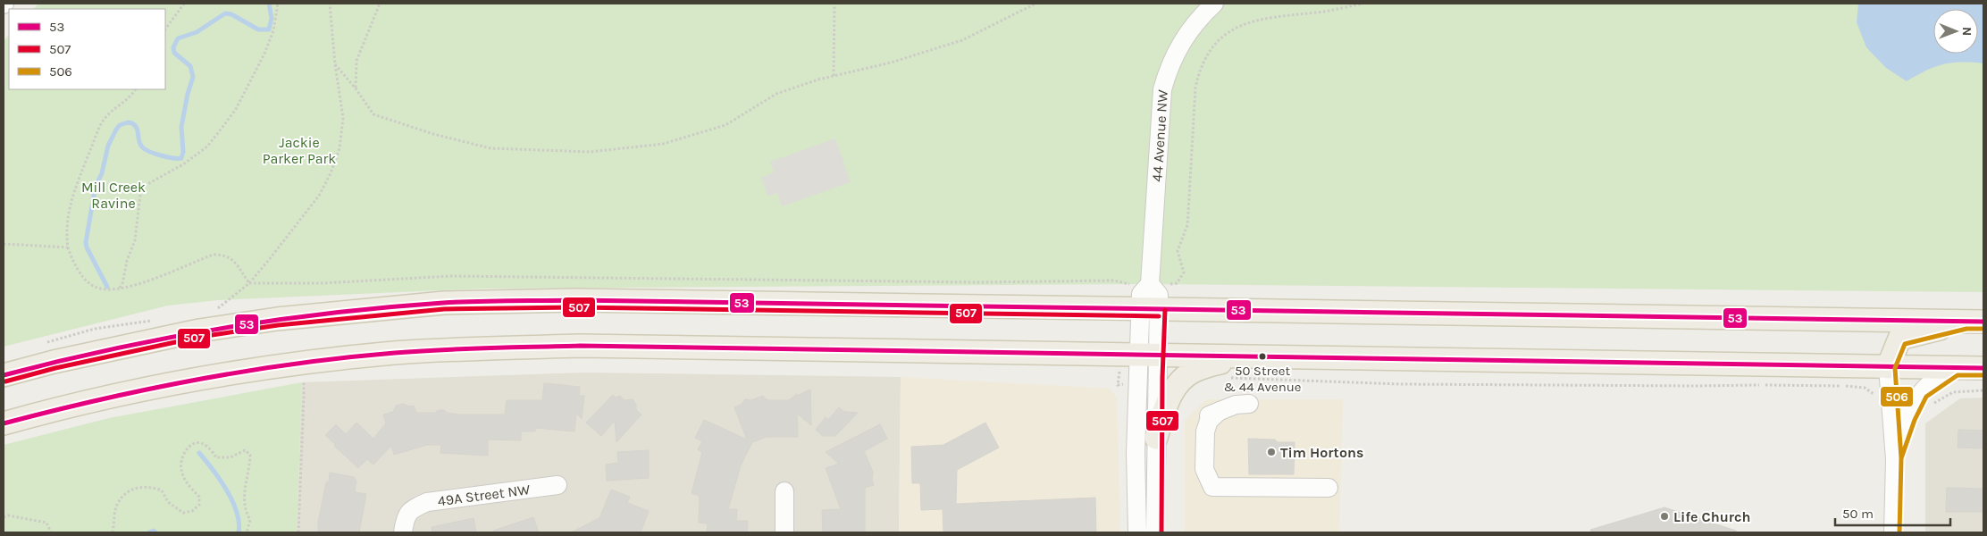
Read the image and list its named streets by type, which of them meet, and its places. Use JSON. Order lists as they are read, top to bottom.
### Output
{
  "streets": {
    "street": ["44 Avenue NW", "49A Street NW"]
  },
  "parks": ["Jackie Parker Park", "Mill Creek Ravine"],
  "places": ["50 Street & 44 Avenue", "Tim Hortons", "Life Church"],
  "lines": ["transit line 53", "transit line 507", "transit line 506"],
  "legend": ["53", "507", "506"],
  "scale_bar": "50 m",
  "north": "right"
}
